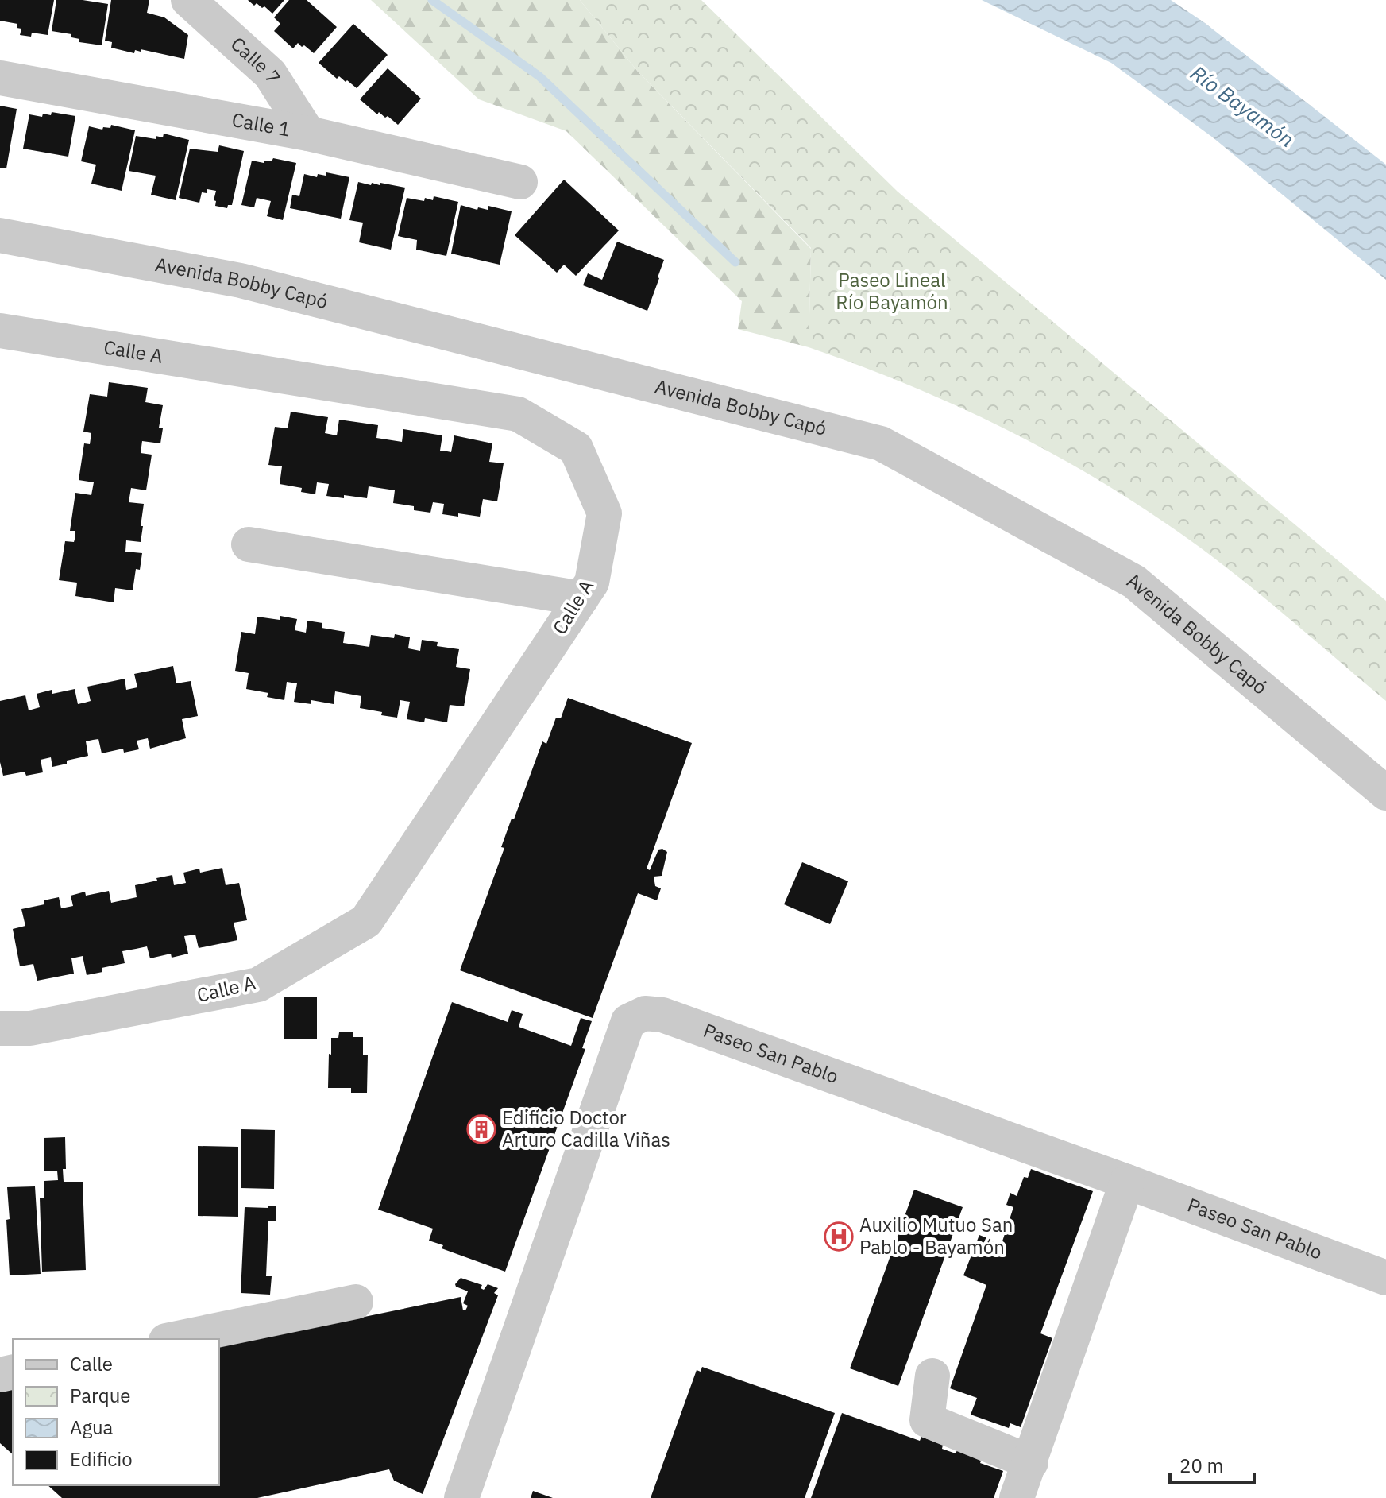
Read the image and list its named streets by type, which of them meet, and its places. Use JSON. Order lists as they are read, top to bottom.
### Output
{
  "streets": {
    "street": [
      "Calle 7",
      "Calle 1",
      "Avenida Bobby Capó",
      "Calle A",
      "Paseo San Pablo"
    ]
  },
  "crossings": [
    ["Calle 7", "Calle 1"]
  ],
  "water": ["Río Bayamón"],
  "parks": ["Paseo Lineal Río Bayamón"],
  "places": {
    "building": ["Edificio Doctor Arturo Cadilla Viñas"],
    "hospital": ["Auxilio Mutuo San Pablo - Bayamón"]
  },
  "legend": [
    "Calle",
    "Parque",
    "Agua",
    "Edificio"
  ],
  "scale_bar": "20 m"
}
